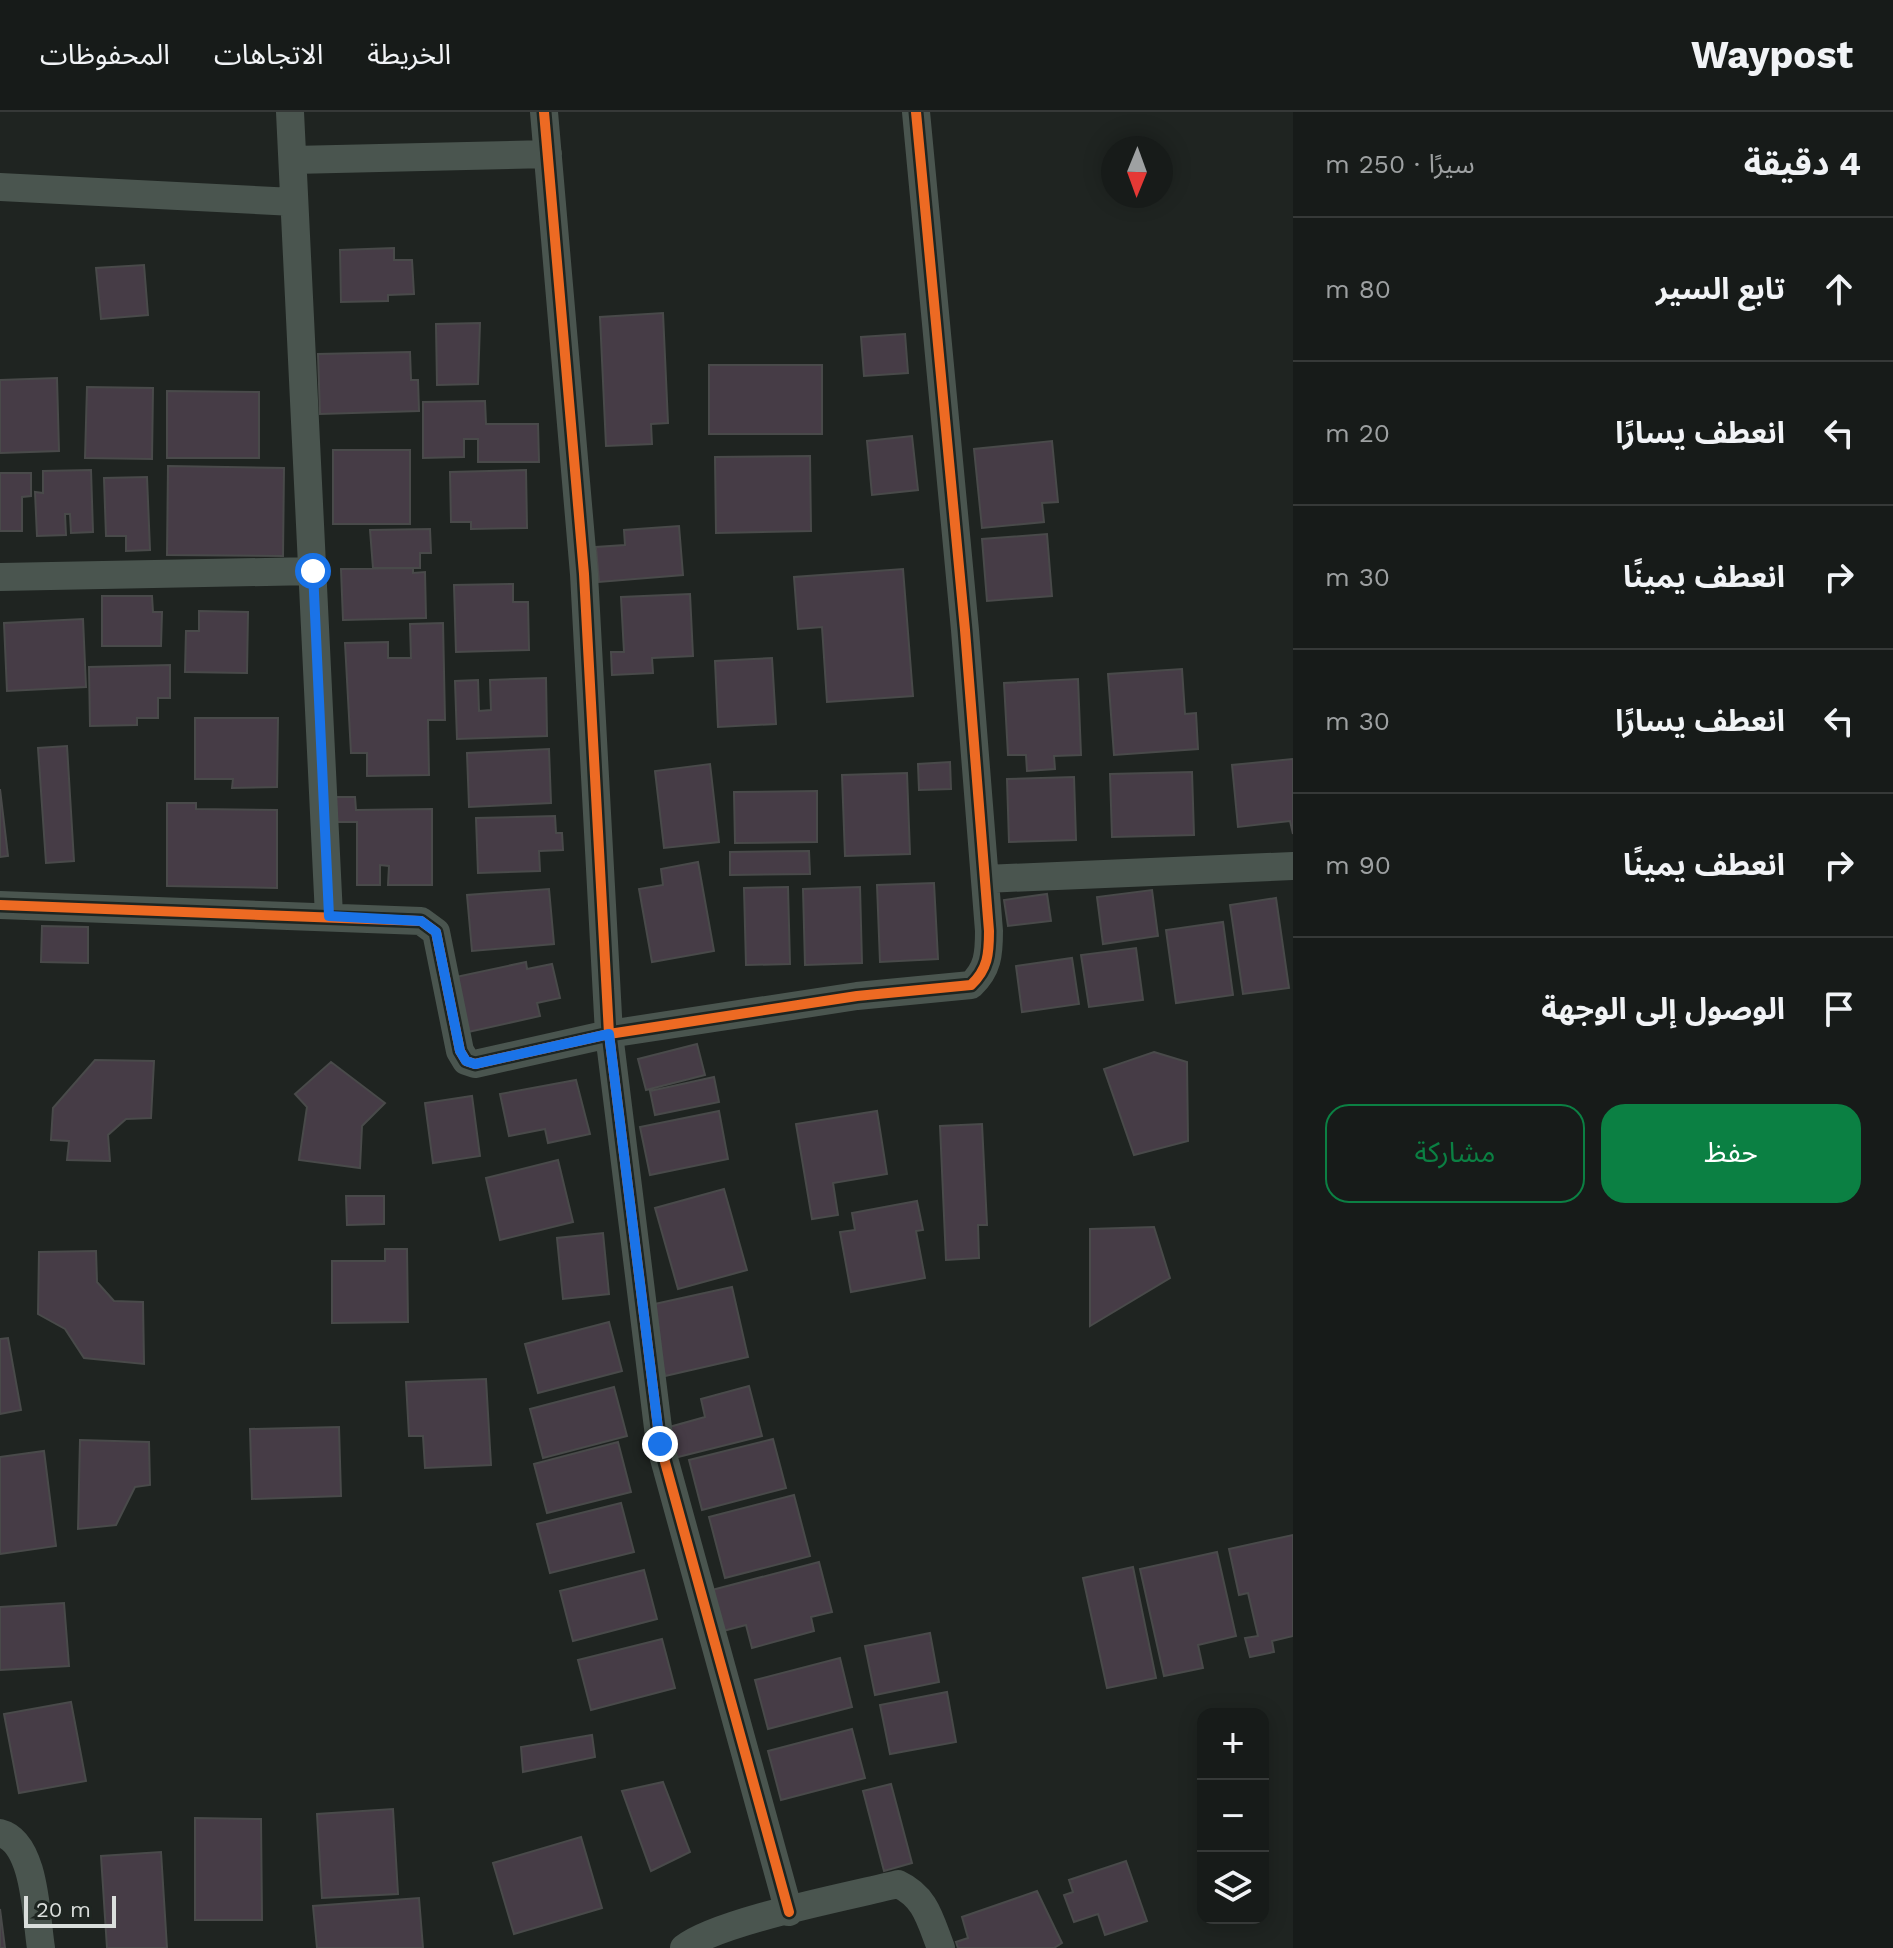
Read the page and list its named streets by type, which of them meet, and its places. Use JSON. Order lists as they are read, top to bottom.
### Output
{
  "scale_bar": "20 m",
  "north": "bottom",
  "page": {
    "header": "Waypost",
    "nav": ["الخريطة", "الاتجاهات", "المحفوظات"],
    "heading": ["4 دقيقة", "سيرًا · 250 m"],
    "list": [
      ["تابع السير", "80 m"],
      ["انعطف يسارًا", "20 m"],
      ["انعطف يمينًا", "30 m"],
      ["انعطف يسارًا", "30 m"],
      ["انعطف يمينًا", "90 m"],
      "الوصول إلى الوجهة"
    ],
    "buttons": ["حفظ", "مشاركة"],
    "map_buttons": ["+", "−"],
    "scale": "20 m"
  }
}
